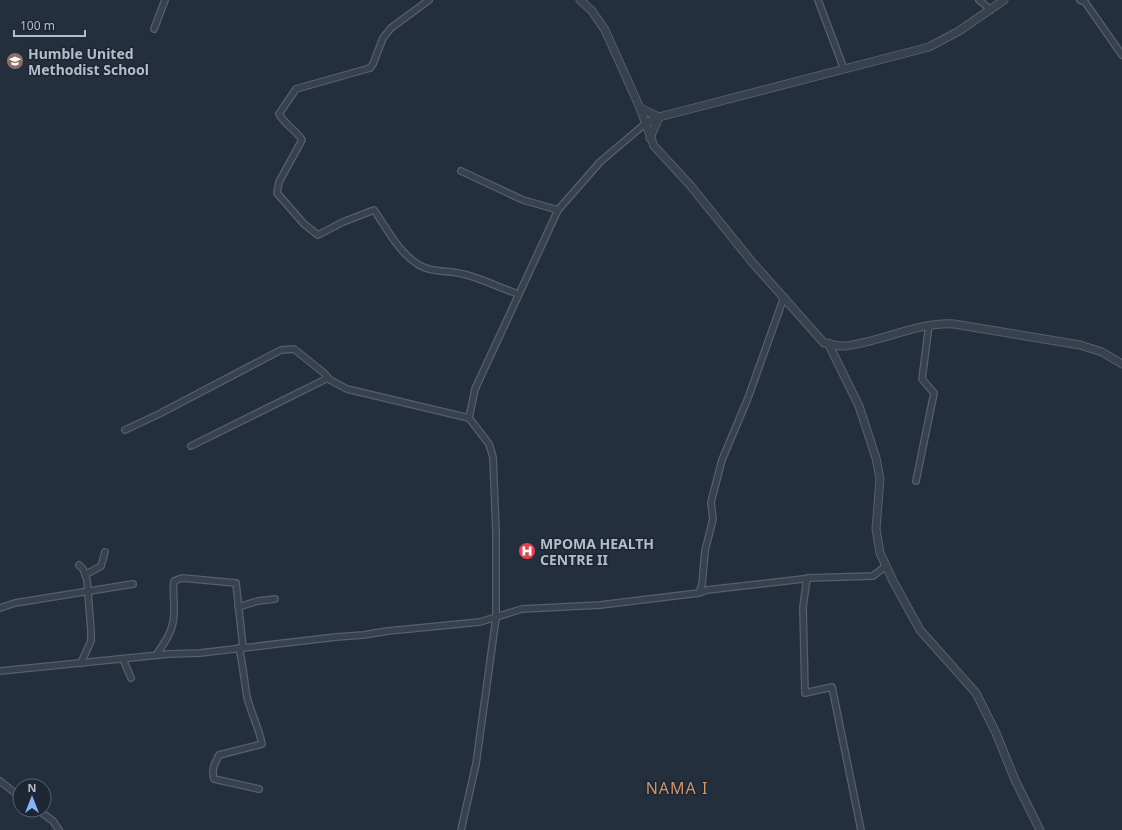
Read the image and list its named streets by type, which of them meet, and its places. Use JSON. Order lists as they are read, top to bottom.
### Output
{
  "districts": ["NAMA I"],
  "places": {
    "school or university": ["Humble United Methodist School"],
    "hospital": ["MPOMA HEALTH CENTRE II"]
  },
  "scale_bar": "100 m",
  "north": "top"
}
